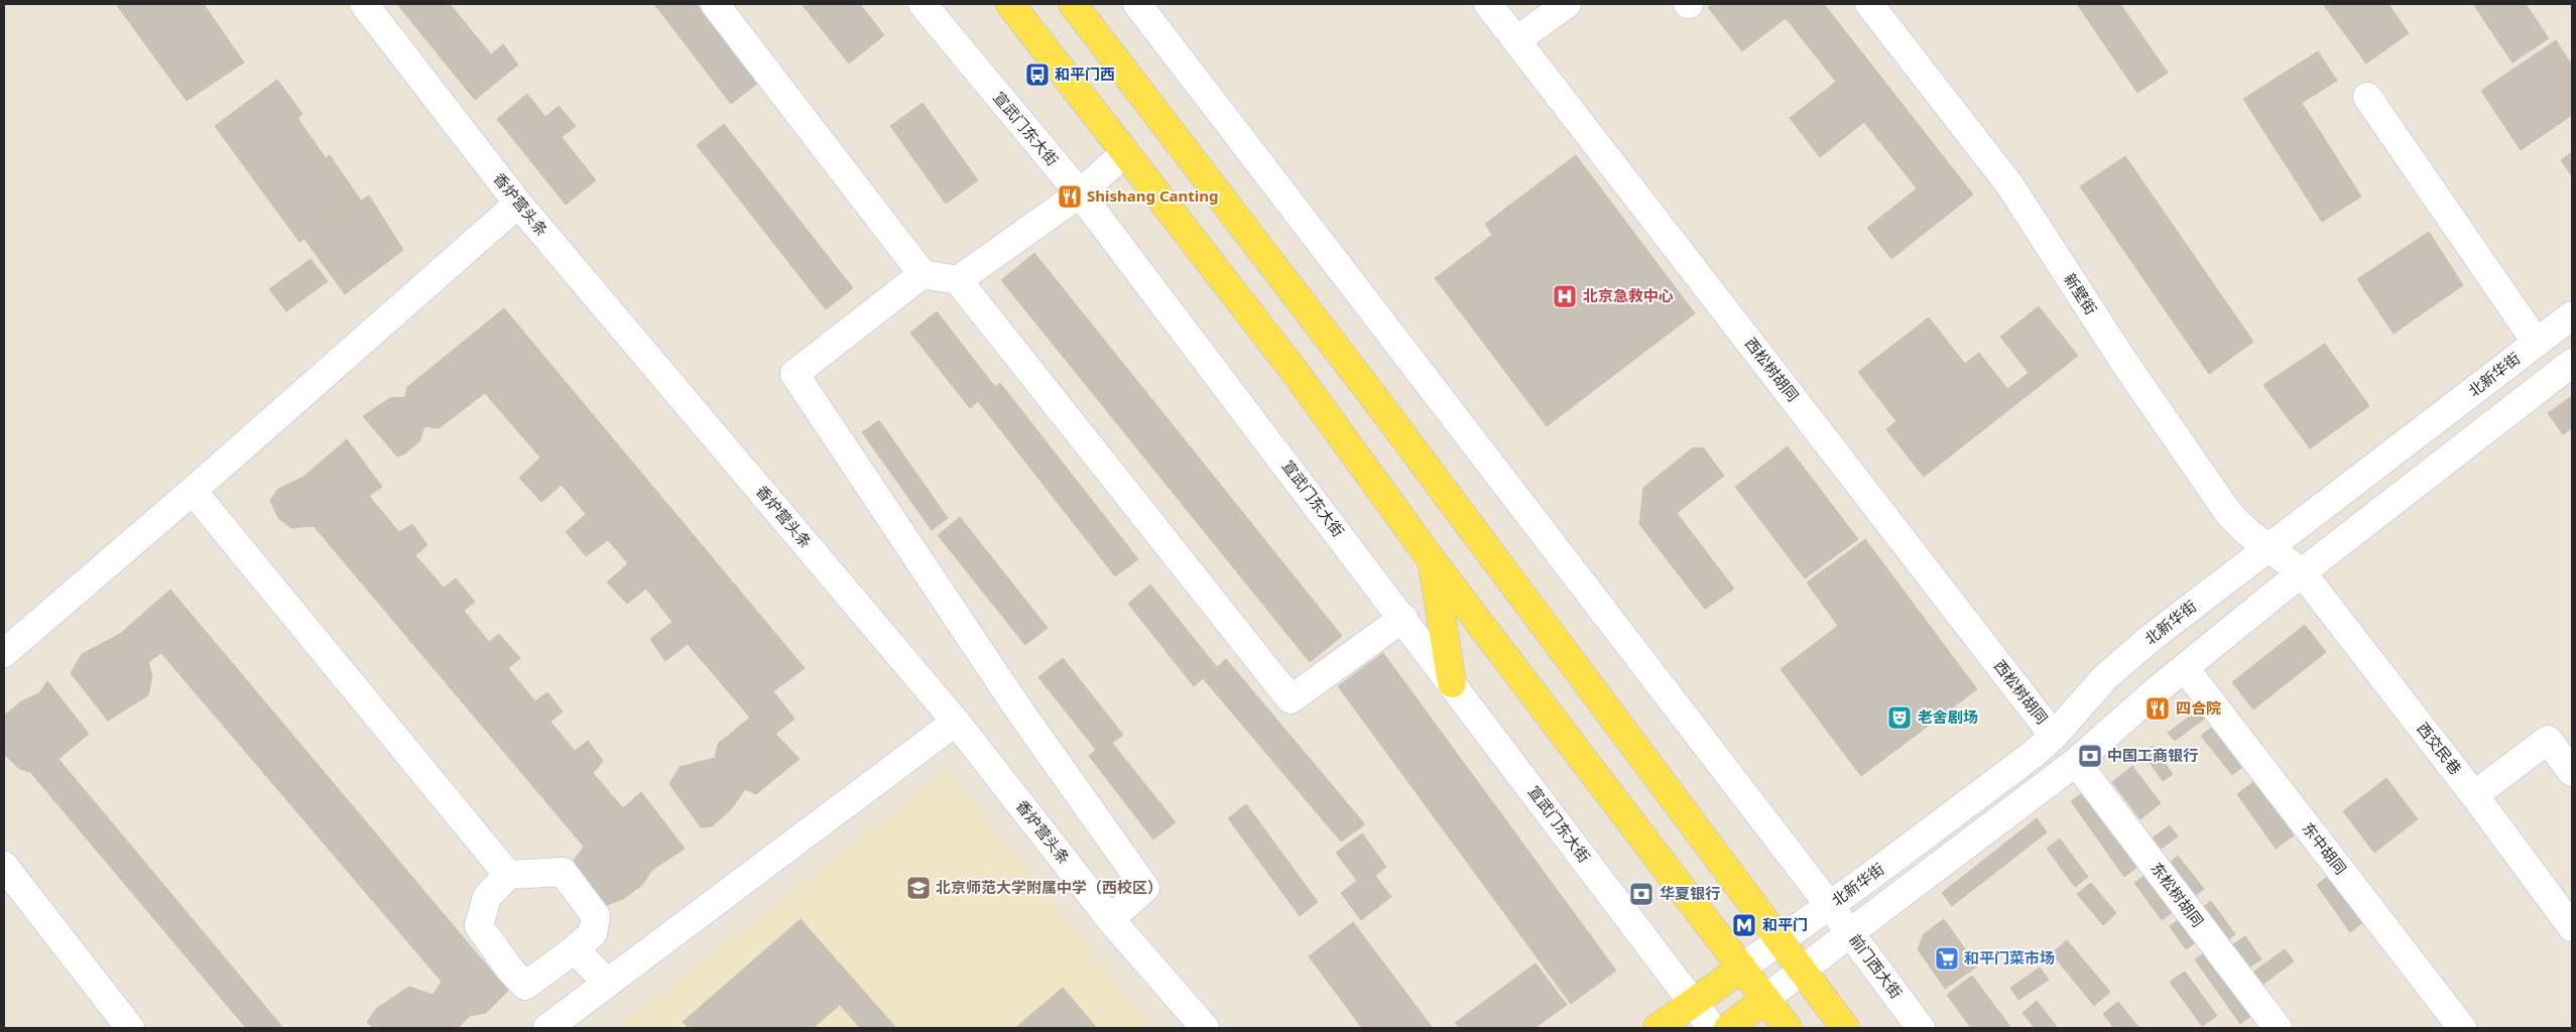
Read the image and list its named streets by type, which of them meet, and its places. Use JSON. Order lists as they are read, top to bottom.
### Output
{
  "streets": {
    "street": [
      "宣武门东大街",
      "香炉营头条",
      "新壁街",
      "西松树胡同",
      "北新华街",
      "西交民巷",
      "东中胡同",
      "东松树胡同",
      "前门西大街"
    ]
  },
  "crossings": [
    ["新壁街", "北新华街"],
    ["新壁街", "西交民巷"],
    ["西松树胡同", "北新华街"],
    ["北新华街", "前门西大街"]
  ],
  "places": {
    "bus stop": ["和平门西"],
    "restaurant": ["Shishang Canting", "四合院"],
    "hospital": ["北京急救中心"],
    "theatre": ["老舍剧场"],
    "bank": ["中国工商银行", "华夏银行"],
    "school or university": ["北京师范大学附属中学（西校区）"],
    "metro station": ["和平门"],
    "supermarket": ["和平门菜市场"]
  }
}
